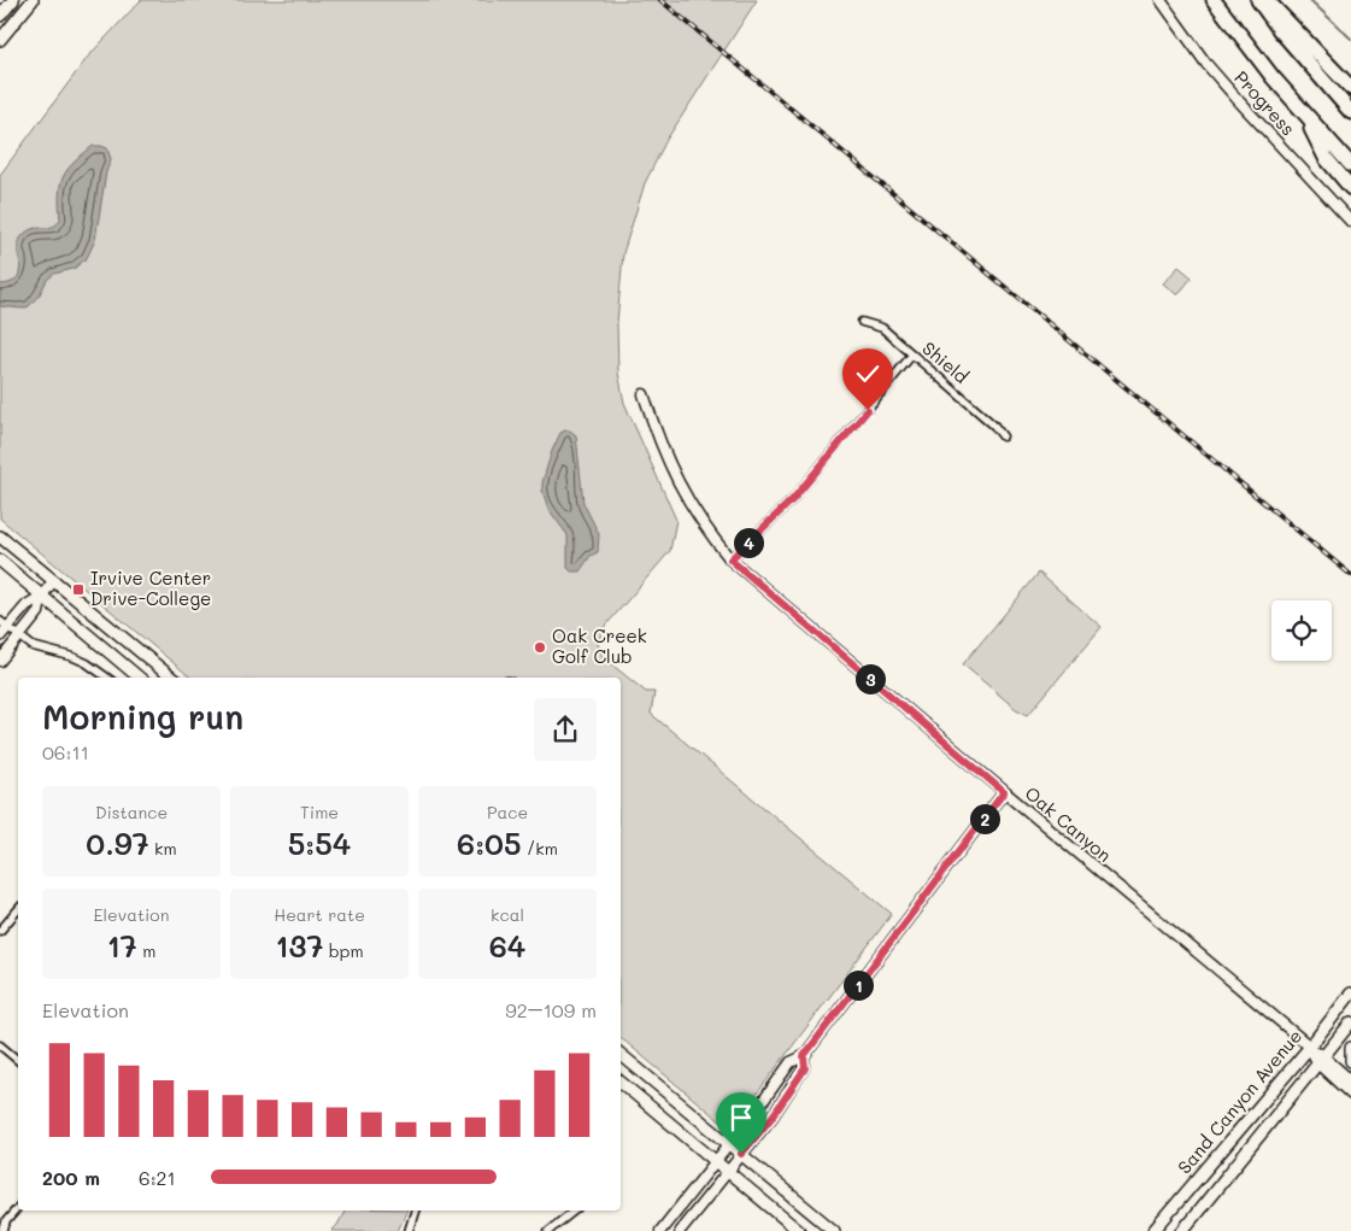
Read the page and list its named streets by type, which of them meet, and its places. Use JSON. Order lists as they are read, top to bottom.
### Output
{
  "streets": {
    "main road": ["Sand Canyon Avenue"],
    "street": ["Progress", "Shield", "Oak Canyon"]
  },
  "crossings": [
    ["Oak Canyon", "Sand Canyon Avenue"]
  ],
  "places": {
    "transit": ["Irvive Center Drive-College"],
    "other": ["Oak Creek Golf Club"]
  },
  "page": {
    "pins": [
      "4",
      "3",
      "2",
      "1"
    ],
    "heading": ["Morning run", "06:11"],
    "stats": [
      ["Distance", "0.97 km"],
      ["Time", "5:54"],
      ["Pace", "6:05 /km"],
      ["Elevation", "17 m"],
      ["Heart rate", "137 bpm"],
      ["kcal", "64"]
    ],
    "chart": ["Elevation", "92–109 m"],
    "list": [
      {
        "name": "200 m",
        "note": "6:21"
      }
    ]
  }
}
